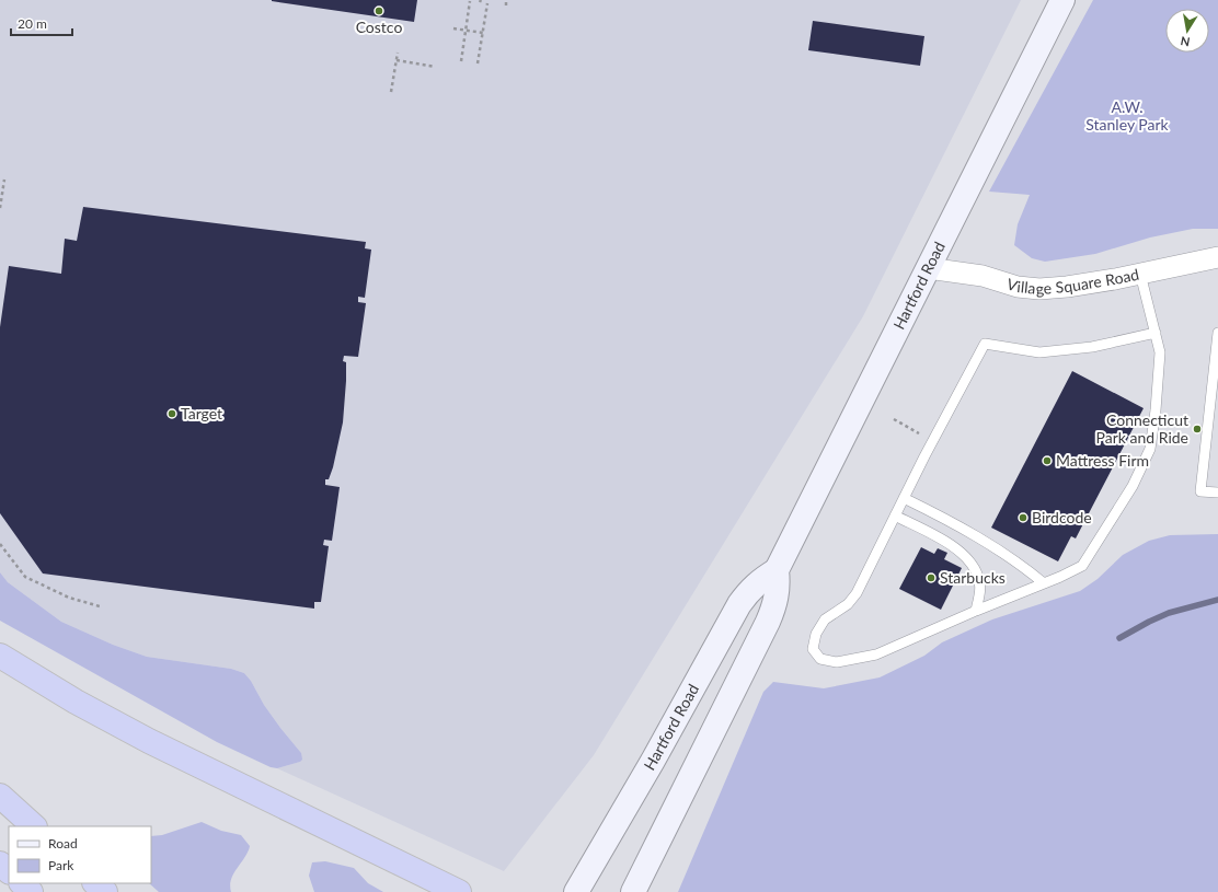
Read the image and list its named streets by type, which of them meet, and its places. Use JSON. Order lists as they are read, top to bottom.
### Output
{
  "streets": {
    "main road": ["Hartford Road"],
    "street": ["Village Square Road"]
  },
  "crossings": [
    ["Village Square Road", "Hartford Road"]
  ],
  "parks": ["A.W. Stanley Park"],
  "places": [
    "Costco",
    "Target",
    "Connecticut Park and Ride",
    "Mattress Firm",
    "Birdcode",
    "Starbucks"
  ],
  "legend": ["Road", "Park"],
  "scale_bar": "20 m",
  "north": "bottom"
}
